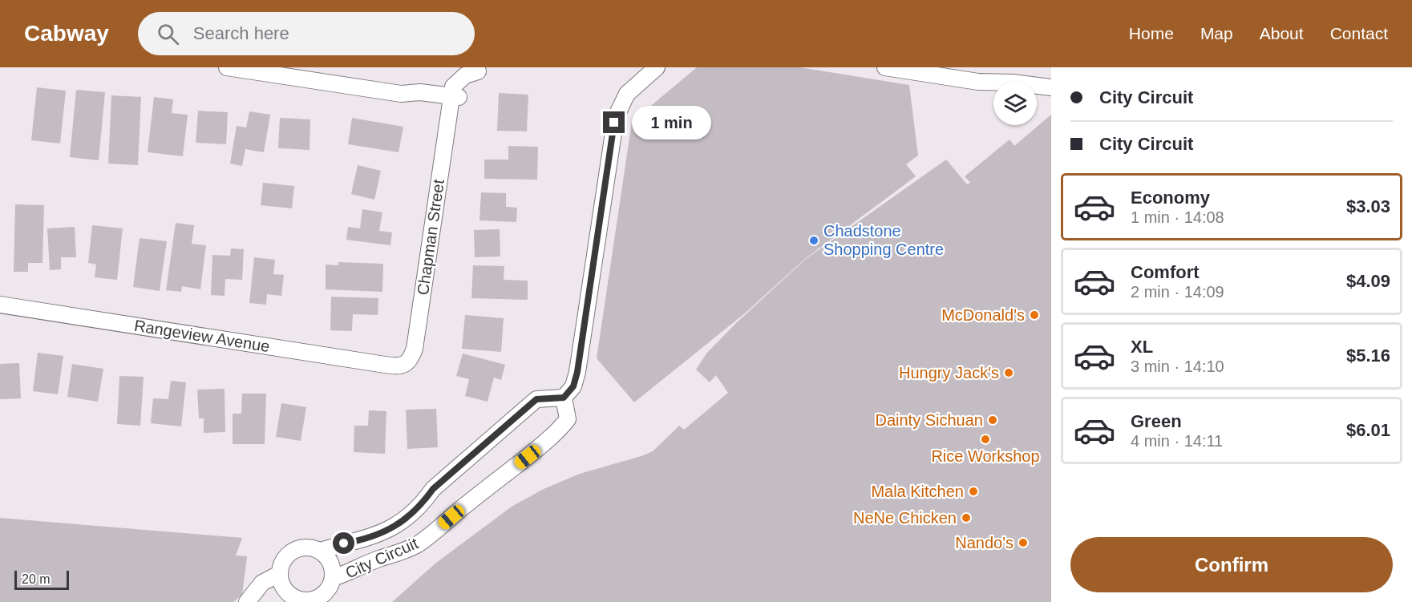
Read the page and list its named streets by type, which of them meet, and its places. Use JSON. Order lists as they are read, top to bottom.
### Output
{
  "streets": {
    "street": ["Chapman Street", "Rangeview Avenue", "City Circuit"]
  },
  "crossings": [
    ["Chapman Street", "Rangeview Avenue"]
  ],
  "places": [
    "Chadstone Shopping Centre",
    "McDonald's",
    "Hungry Jack's",
    "Dainty Sichuan",
    "Rice Workshop",
    "Mala Kitchen",
    "NeNe Chicken",
    "Nando's"
  ],
  "scale_bar": "20 m",
  "page": {
    "header": "Cabway",
    "search": "Search here",
    "nav": [
      "Home",
      "Map",
      "About",
      "Contact"
    ],
    "banner": ["City Circuit", "City Circuit"],
    "bubble": "1 min",
    "list": [
      {
        "name": "Economy",
        "note": "1 min · 14:08",
        "value": "$3.03"
      },
      {
        "name": "Comfort",
        "note": "2 min · 14:09",
        "value": "$4.09"
      },
      {
        "name": "XL",
        "note": "3 min · 14:10",
        "value": "$5.16"
      },
      {
        "name": "Green",
        "note": "4 min · 14:11",
        "value": "$6.01"
      }
    ],
    "buttons": "Confirm",
    "scale": "20 m"
  }
}
